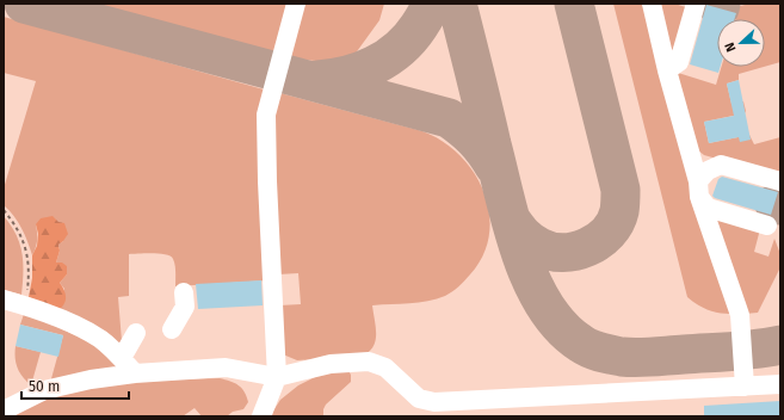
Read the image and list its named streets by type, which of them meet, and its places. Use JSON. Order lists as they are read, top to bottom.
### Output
{
  "scale_bar": "50 m",
  "north": "left"
}
